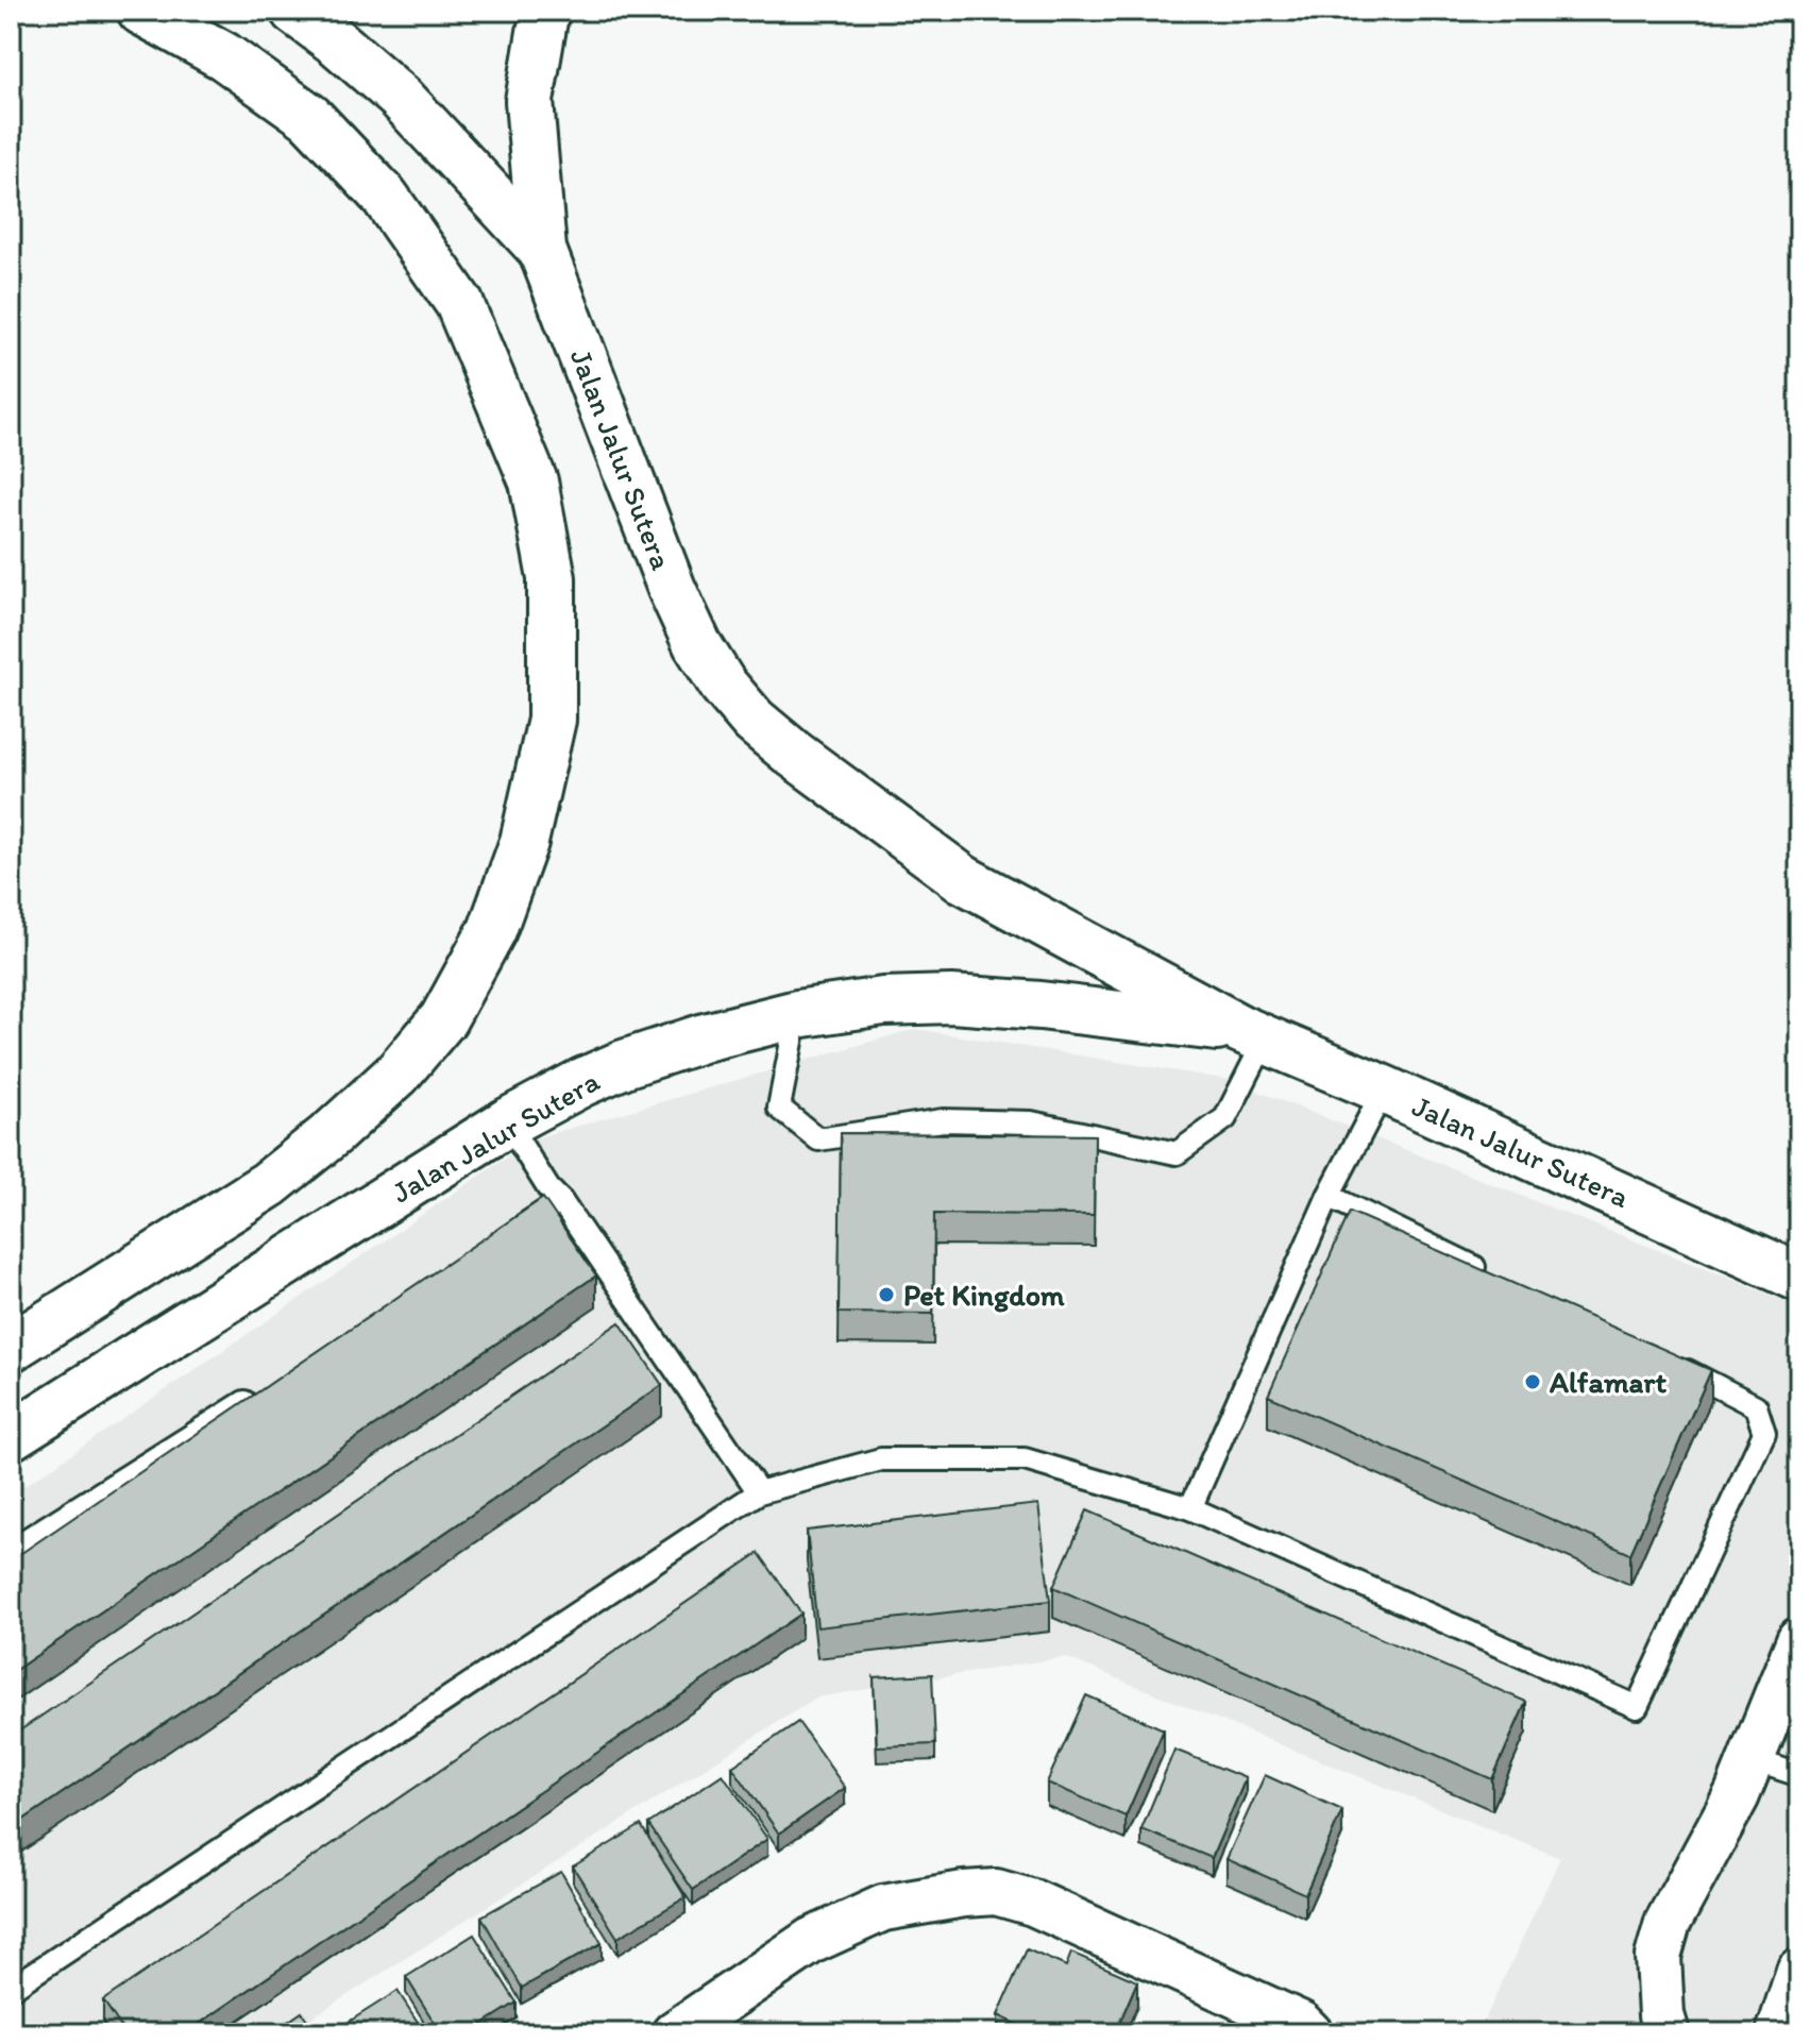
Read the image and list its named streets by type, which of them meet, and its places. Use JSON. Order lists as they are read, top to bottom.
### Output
{
  "streets": {
    "main road": ["Jalan Jalur Sutera"]
  },
  "places": ["Pet Kingdom", "Alfamart"]
}
